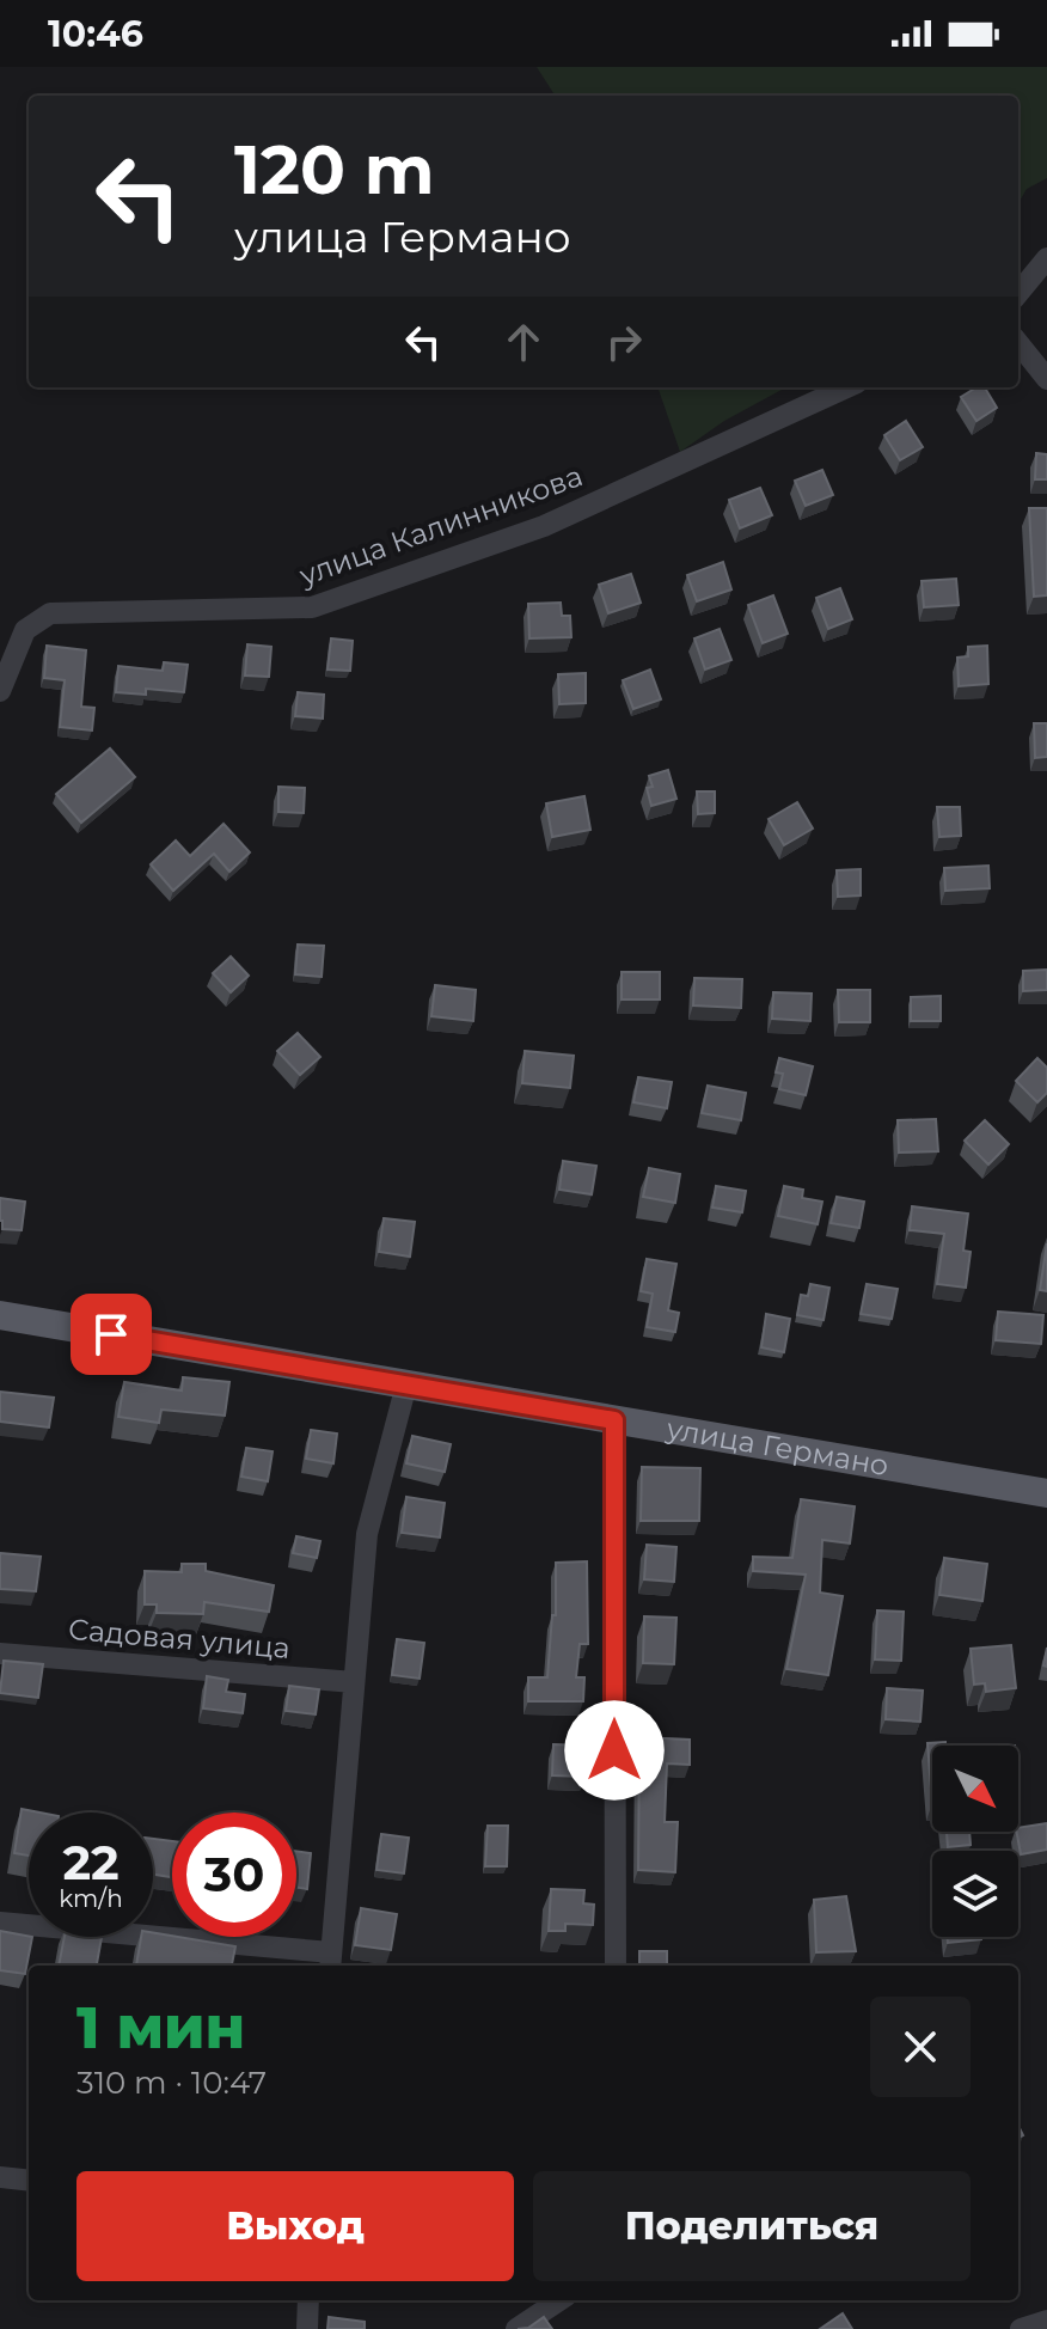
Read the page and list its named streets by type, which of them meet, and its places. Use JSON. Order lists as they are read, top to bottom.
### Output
{
  "streets": {
    "main road": ["улица Германо"],
    "street": ["улица Калинникова", "Садовая улица"]
  },
  "north": "bottom right",
  "page": {
    "status": "10:46",
    "turn": ["120 m", "улица Германо"],
    "speed": "22 km/h",
    "limit": "30",
    "heading": ["1 мин", "310 m · 10:47"],
    "buttons": ["Выход", "Поделиться"]
  }
}
